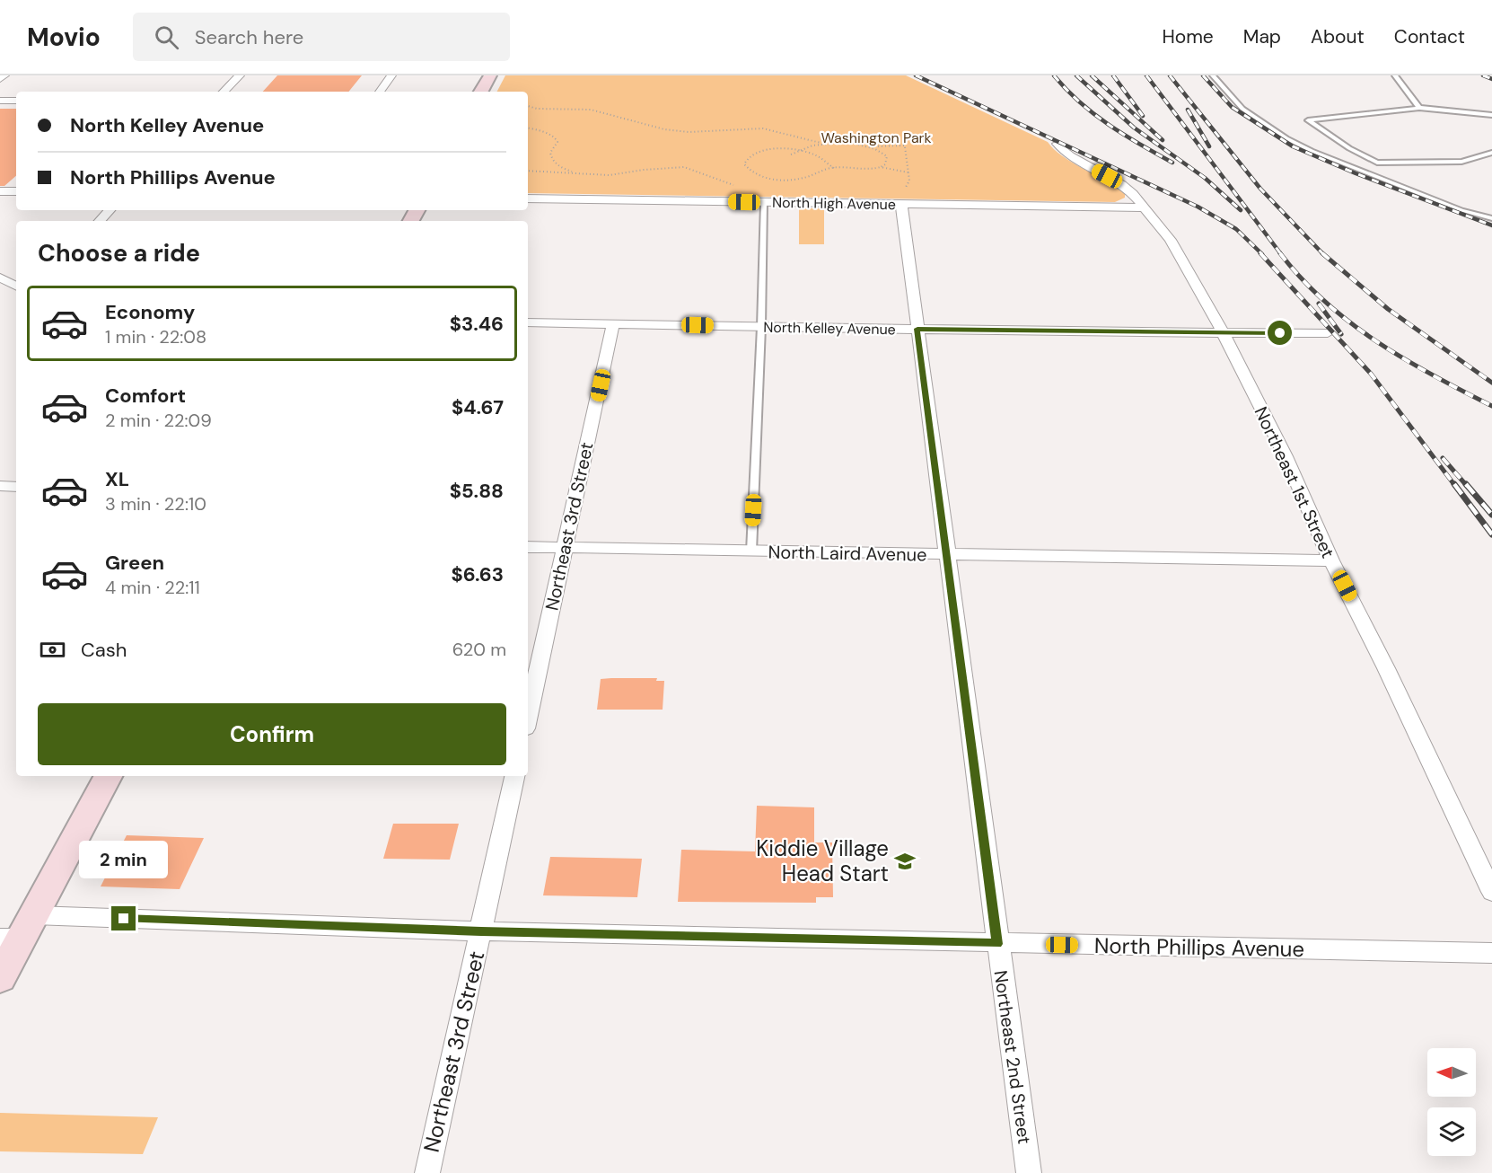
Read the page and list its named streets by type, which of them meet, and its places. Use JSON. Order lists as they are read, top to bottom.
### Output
{
  "streets": {
    "street": [
      "North High Avenue",
      "North Kelley Avenue",
      "Northeast 1st Street",
      "Northeast 3rd Street",
      "North Laird Avenue",
      "North Phillips Avenue",
      "Northeast 2nd Street"
    ]
  },
  "crossings": [
    ["North High Avenue", "Northeast 1st Street"],
    ["North High Avenue", "Northeast 2nd Street"],
    ["North Kelley Avenue", "Northeast 1st Street"],
    ["North Kelley Avenue", "Northeast 3rd Street"],
    ["North Kelley Avenue", "Northeast 2nd Street"],
    ["Northeast 1st Street", "North Laird Avenue"],
    ["Northeast 3rd Street", "North Laird Avenue"],
    ["Northeast 3rd Street", "North Phillips Avenue"],
    ["North Laird Avenue", "Northeast 2nd Street"],
    ["North Phillips Avenue", "Northeast 2nd Street"]
  ],
  "parks": ["Washington Park"],
  "places": {
    "school or university": ["Kiddie Village Head Start"]
  },
  "north": "left",
  "page": {
    "header": "Movio",
    "search": "Search here",
    "nav": [
      "Home",
      "Map",
      "About",
      "Contact"
    ],
    "banner": ["North Kelley Avenue", "North Phillips Avenue"],
    "heading": "Choose a ride",
    "list": [
      {
        "name": "Economy",
        "note": "1 min · 22:08",
        "value": "$3.46"
      },
      {
        "name": "Comfort",
        "note": "2 min · 22:09",
        "value": "$4.67"
      },
      {
        "name": "XL",
        "note": "3 min · 22:10",
        "value": "$5.88"
      },
      {
        "name": "Green",
        "note": "4 min · 22:11",
        "value": "$6.63"
      }
    ],
    "pay": ["Cash", "620 m"],
    "buttons": "Confirm",
    "bubble": "2 min"
  }
}
